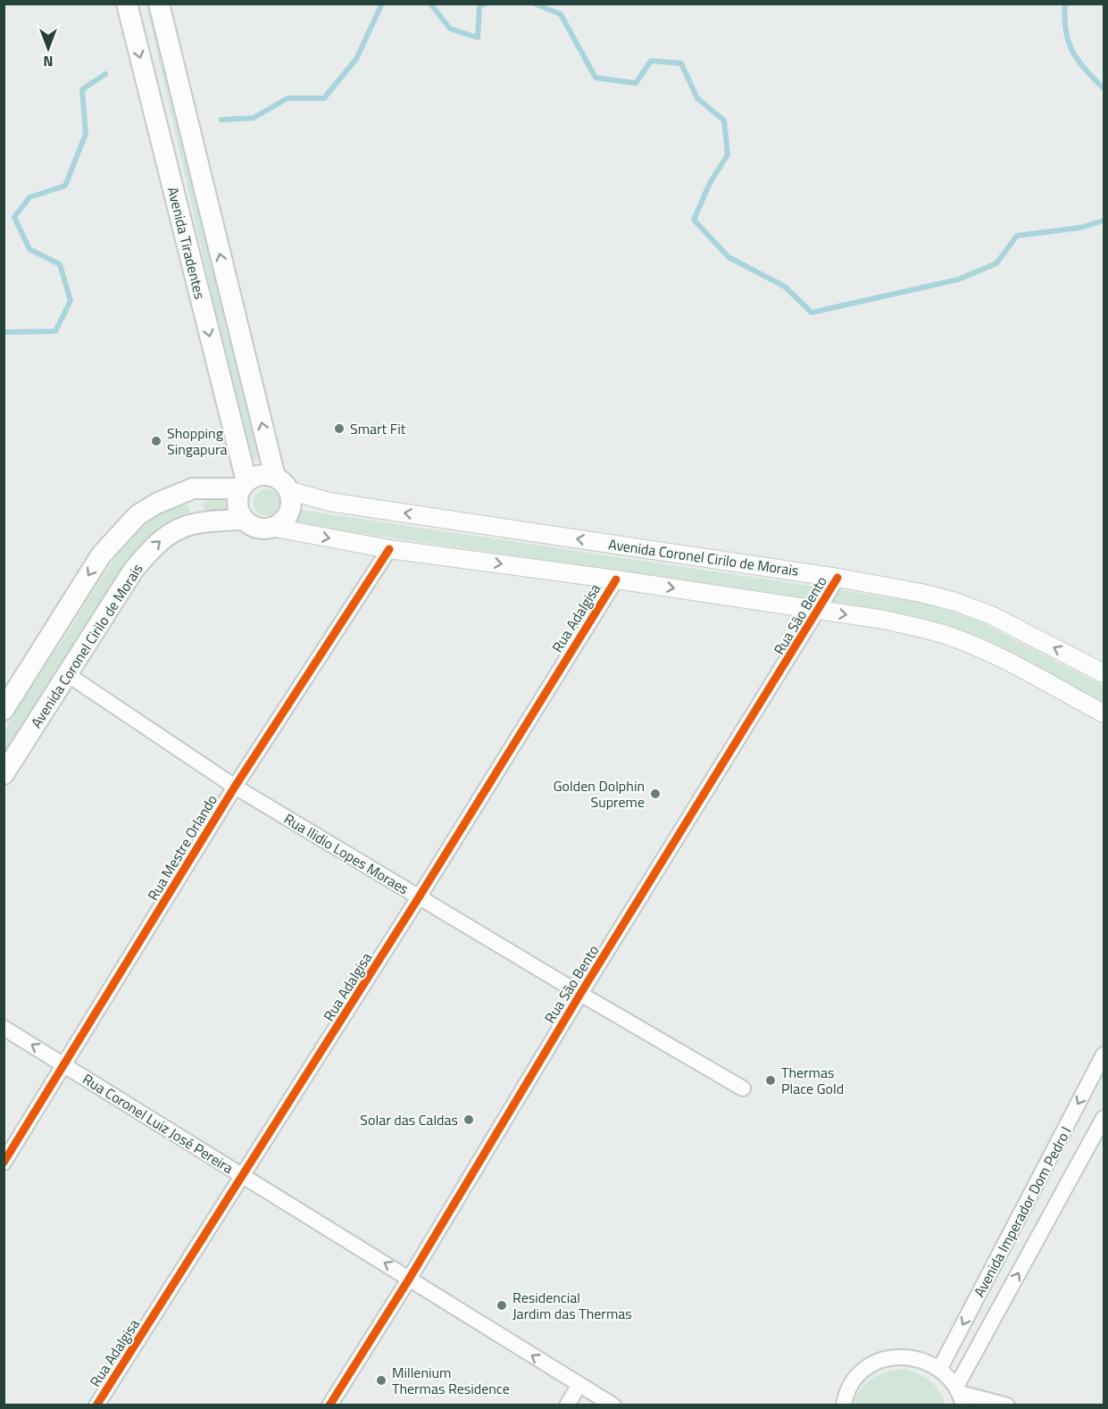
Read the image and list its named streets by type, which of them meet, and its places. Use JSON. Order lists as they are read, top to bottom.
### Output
{
  "streets": {
    "main road": ["Avenida Tiradentes", "Avenida Coronel Cirilo de Morais"],
    "street": [
      "Rua São Bento",
      "Rua Adalgisa",
      "Rua Mestre Orlando",
      "Rua Ilidio Lopes Moraes",
      "Rua Coronel Luiz José Pereira",
      "Avenida Imperador Dom Pedro l"
    ]
  },
  "crossings": [
    ["Avenida Tiradentes", "Avenida Coronel Cirilo de Morais"],
    ["Avenida Coronel Cirilo de Morais", "Rua São Bento"],
    ["Avenida Coronel Cirilo de Morais", "Rua Ilidio Lopes Moraes"],
    ["Rua São Bento", "Rua Ilidio Lopes Moraes"],
    ["Rua São Bento", "Rua Coronel Luiz José Pereira"],
    ["Rua Adalgisa", "Rua Ilidio Lopes Moraes"],
    ["Rua Adalgisa", "Rua Coronel Luiz José Pereira"],
    ["Rua Mestre Orlando", "Rua Ilidio Lopes Moraes"],
    ["Rua Mestre Orlando", "Rua Coronel Luiz José Pereira"]
  ],
  "one_way": ["Rua Coronel Luiz José Pereira"],
  "places": [
    "Smart Fit",
    "Shopping Singapura",
    "Golden Dolphin Supreme",
    "Thermas Place Gold",
    "Solar das Caldas",
    "Residencial Jardim das Thermas",
    "Millenium Thermas Residence"
  ],
  "north": "bottom"
}
